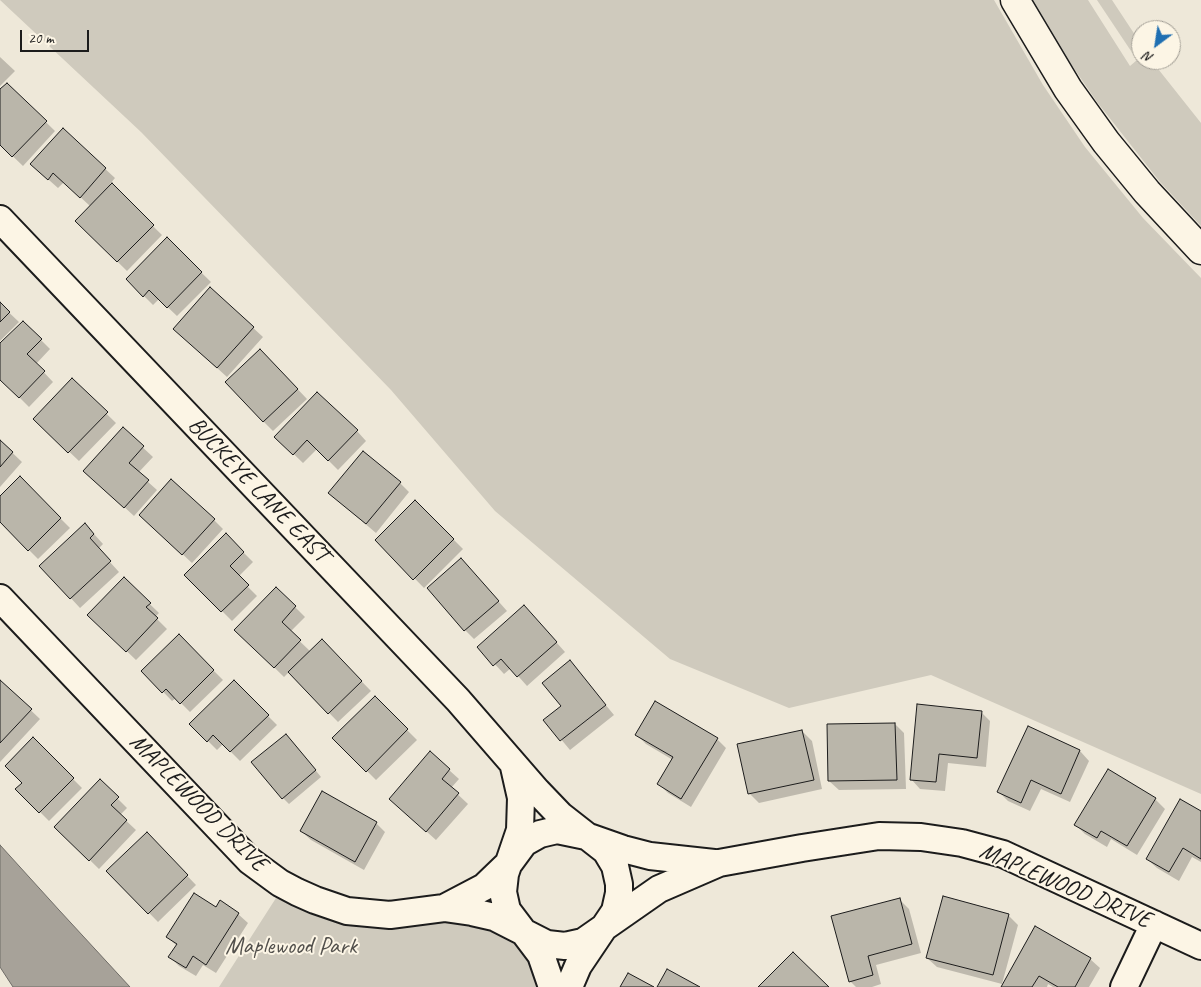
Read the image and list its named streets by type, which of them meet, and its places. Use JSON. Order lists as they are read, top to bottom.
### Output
{
  "streets": {
    "street": ["BUCKEYE LANE EAST", "MAPLEWOOD DRIVE"]
  },
  "crossings": [
    ["BUCKEYE LANE EAST", "MAPLEWOOD DRIVE"]
  ],
  "parks": ["Maplewood Park"],
  "scale_bar": "20 m",
  "north": "bottom left"
}
